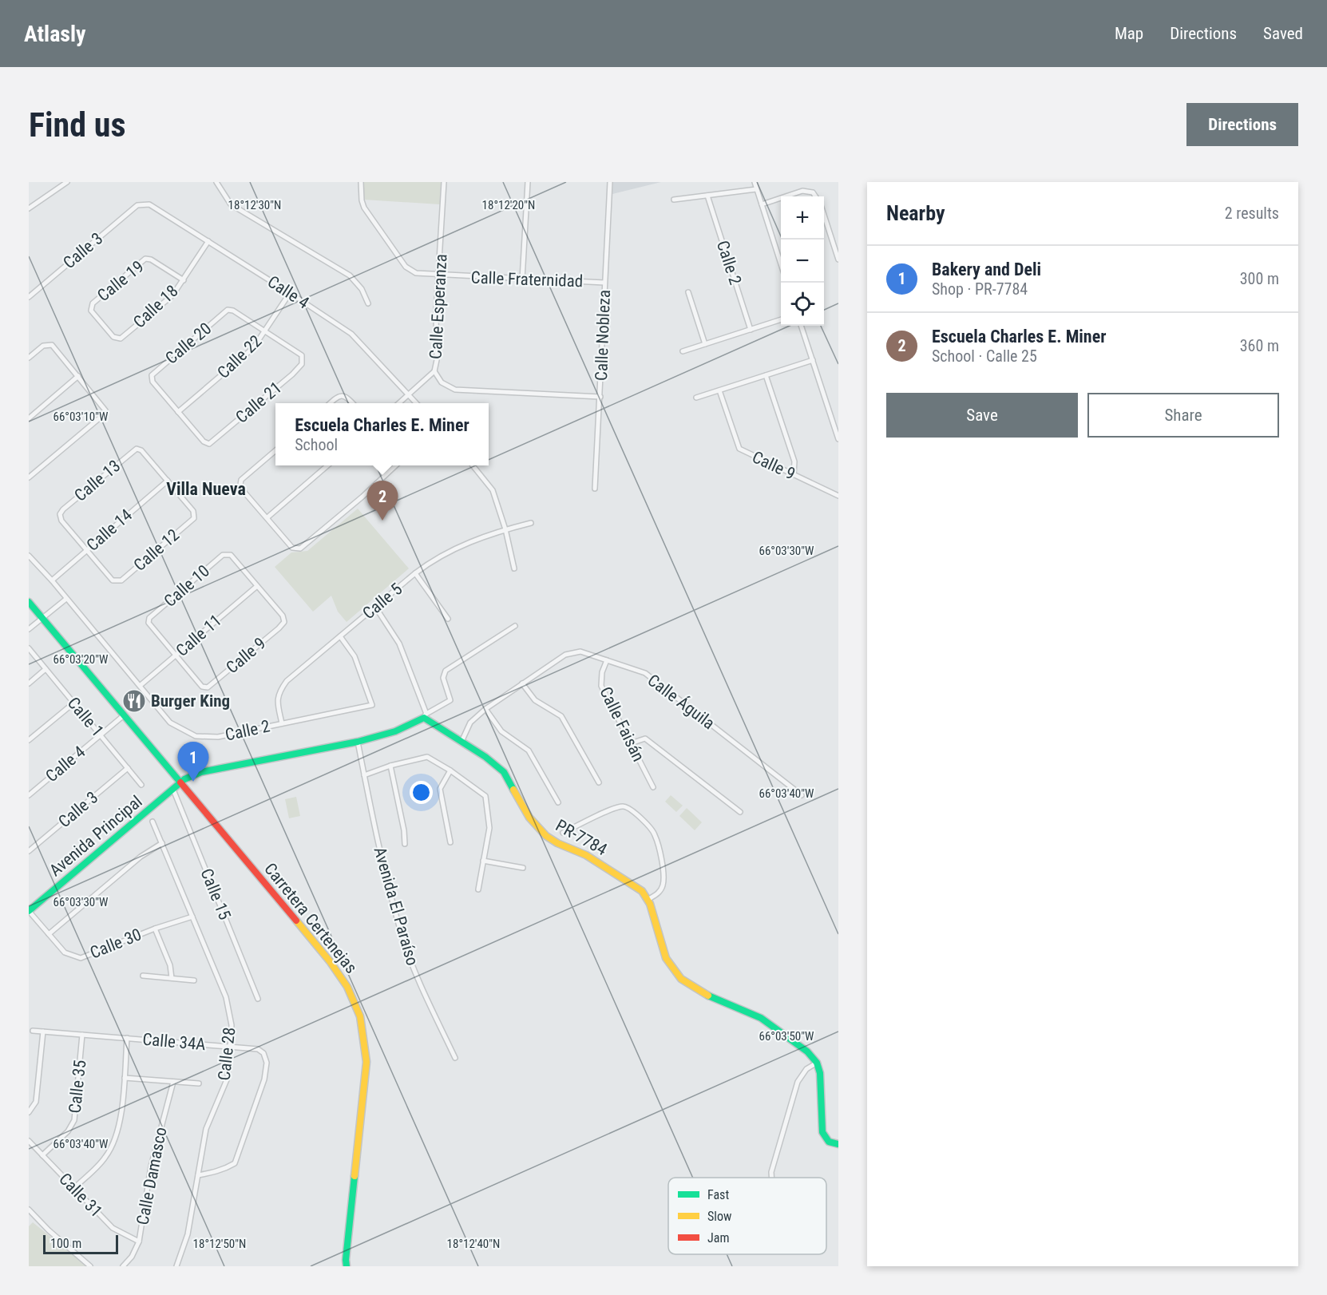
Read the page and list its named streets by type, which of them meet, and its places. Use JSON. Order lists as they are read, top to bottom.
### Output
{
  "streets": {
    "street": [
      "Calle 3",
      "Calle 2",
      "Calle Fraternidad",
      "Calle 19",
      "Calle 4",
      "Calle 18",
      "Calle Esperanza",
      "Calle Nobleza",
      "Calle 20",
      "Calle 22",
      "Calle 21",
      "Calle 9",
      "Calle 13",
      "Calle 14",
      "Calle 12",
      "Calle 10",
      "Calle 5",
      "Calle 11",
      "Calle Águila",
      "Calle 1",
      "Calle Faisán",
      "Avenida Principal",
      "PR-7784",
      "Calle 15",
      "Avenida El Paraíso",
      "Carretera Certenejas",
      "Calle 30",
      "Calle 34A",
      "Calle 28",
      "Calle 35",
      "Calle Damasco",
      "Calle 31"
    ]
  },
  "crossings": [
    ["Calle 3", "Calle 4"],
    ["Calle 3", "Calle 1"],
    ["Calle 2", "Calle 14"],
    ["Calle 2", "Calle 5"],
    ["Calle 2", "Calle 11"],
    ["Calle Fraternidad", "Calle Esperanza"],
    ["Calle Fraternidad", "Calle Nobleza"],
    ["Calle 19", "Calle 18"],
    ["Calle 4", "Calle 18"],
    ["Calle 4", "Calle 22"],
    ["Calle 4", "Calle 1"],
    ["Calle 4", "Carretera Certenejas"],
    ["Calle Esperanza", "Calle Nobleza"],
    ["Calle 20", "Calle 22"],
    ["Calle 20", "Calle 21"],
    ["Calle 22", "Calle 21"],
    ["Calle 9", "Calle 10"],
    ["Calle 9", "Calle 11"],
    ["Calle 13", "Calle 14"],
    ["Calle 13", "Calle 12"],
    ["Calle 14", "Calle 12"],
    ["Calle 10", "Calle 11"],
    ["Calle Águila", "Calle Faisán"],
    ["Calle Águila", "PR-7784"],
    ["Avenida Principal", "Calle 15"],
    ["Avenida Principal", "Carretera Certenejas"],
    ["Avenida Principal", "Calle 30"],
    ["Calle 30", "Calle 28"],
    ["Calle 34A", "Calle 28"],
    ["Calle 34A", "Calle 35"],
    ["Calle 35", "Calle 31"],
    ["Calle Damasco", "Calle 31"]
  ],
  "districts": ["Villa Nueva"],
  "places": {
    "restaurant": ["Burger King"]
  },
  "legend": ["Fast", "Slow", "Jam"],
  "scale_bar": "100 m",
  "page": {
    "header": "Atlasly",
    "nav": ["Map", "Directions", "Saved"],
    "buttons": [
      "Directions",
      ["Save", "Share"]
    ],
    "title": "Find us",
    "heading": ["Nearby", "2 results"],
    "map_buttons": ["+", "−"],
    "list": [
      {
        "mark": "1",
        "name": "Bakery and Deli",
        "note": "Shop · PR-7784",
        "value": "300 m"
      },
      {
        "mark": "2",
        "name": "Escuela Charles E. Miner",
        "note": "School · Calle 25",
        "value": "360 m"
      }
    ],
    "popup": ["Escuela Charles E. Miner", "School"],
    "pins": ["2", "1"],
    "scale": "100 m"
  },
  "coordinates": [
    "18°12'30\"N",
    "18°12'20\"N",
    "66°03'10\"W",
    "66°03'30\"W",
    "66°03'20\"W",
    "66°03'40\"W",
    "66°03'50\"W",
    "18°12'50\"N",
    "18°12'40\"N"
  ]
}
